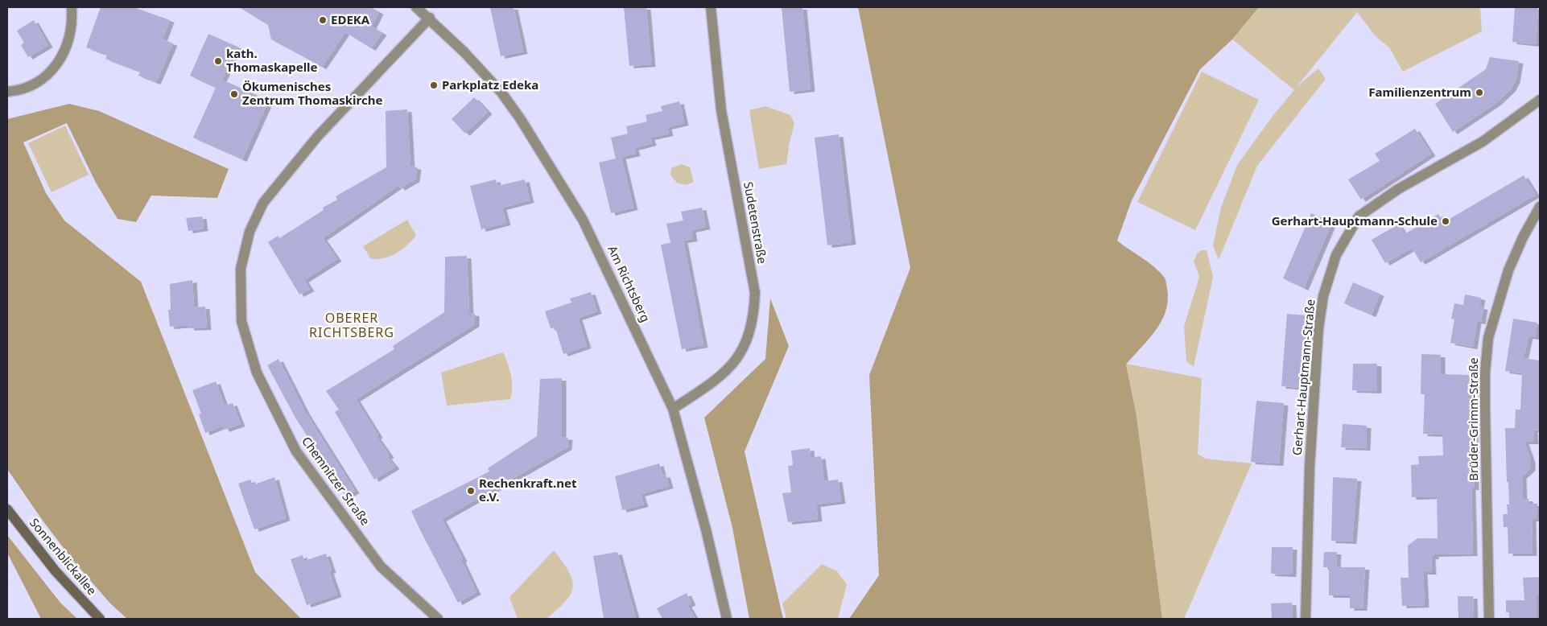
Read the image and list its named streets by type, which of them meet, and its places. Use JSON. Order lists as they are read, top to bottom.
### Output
{
  "streets": {
    "main road": ["Sonnenblickallee"],
    "street": [
      "Sudetenstraße",
      "Am Richtsberg",
      "Gerhart-Hauptmann-Straße",
      "Brüder-Grimm-Straße",
      "Chemnitzer Straße"
    ]
  },
  "crossings": [
    ["Sudetenstraße", "Am Richtsberg"],
    ["Am Richtsberg", "Chemnitzer Straße"]
  ],
  "districts": ["OBERER RICHTSBERG"],
  "places": [
    "EDEKA",
    "kath. Thomaskapelle",
    "Parkplatz Edeka",
    "Familienzentrum",
    "Ökumenisches Zentrum Thomaskirche",
    "Gerhart-Hauptmann-Schule",
    "Rechenkraft.net e.V."
  ]
}
